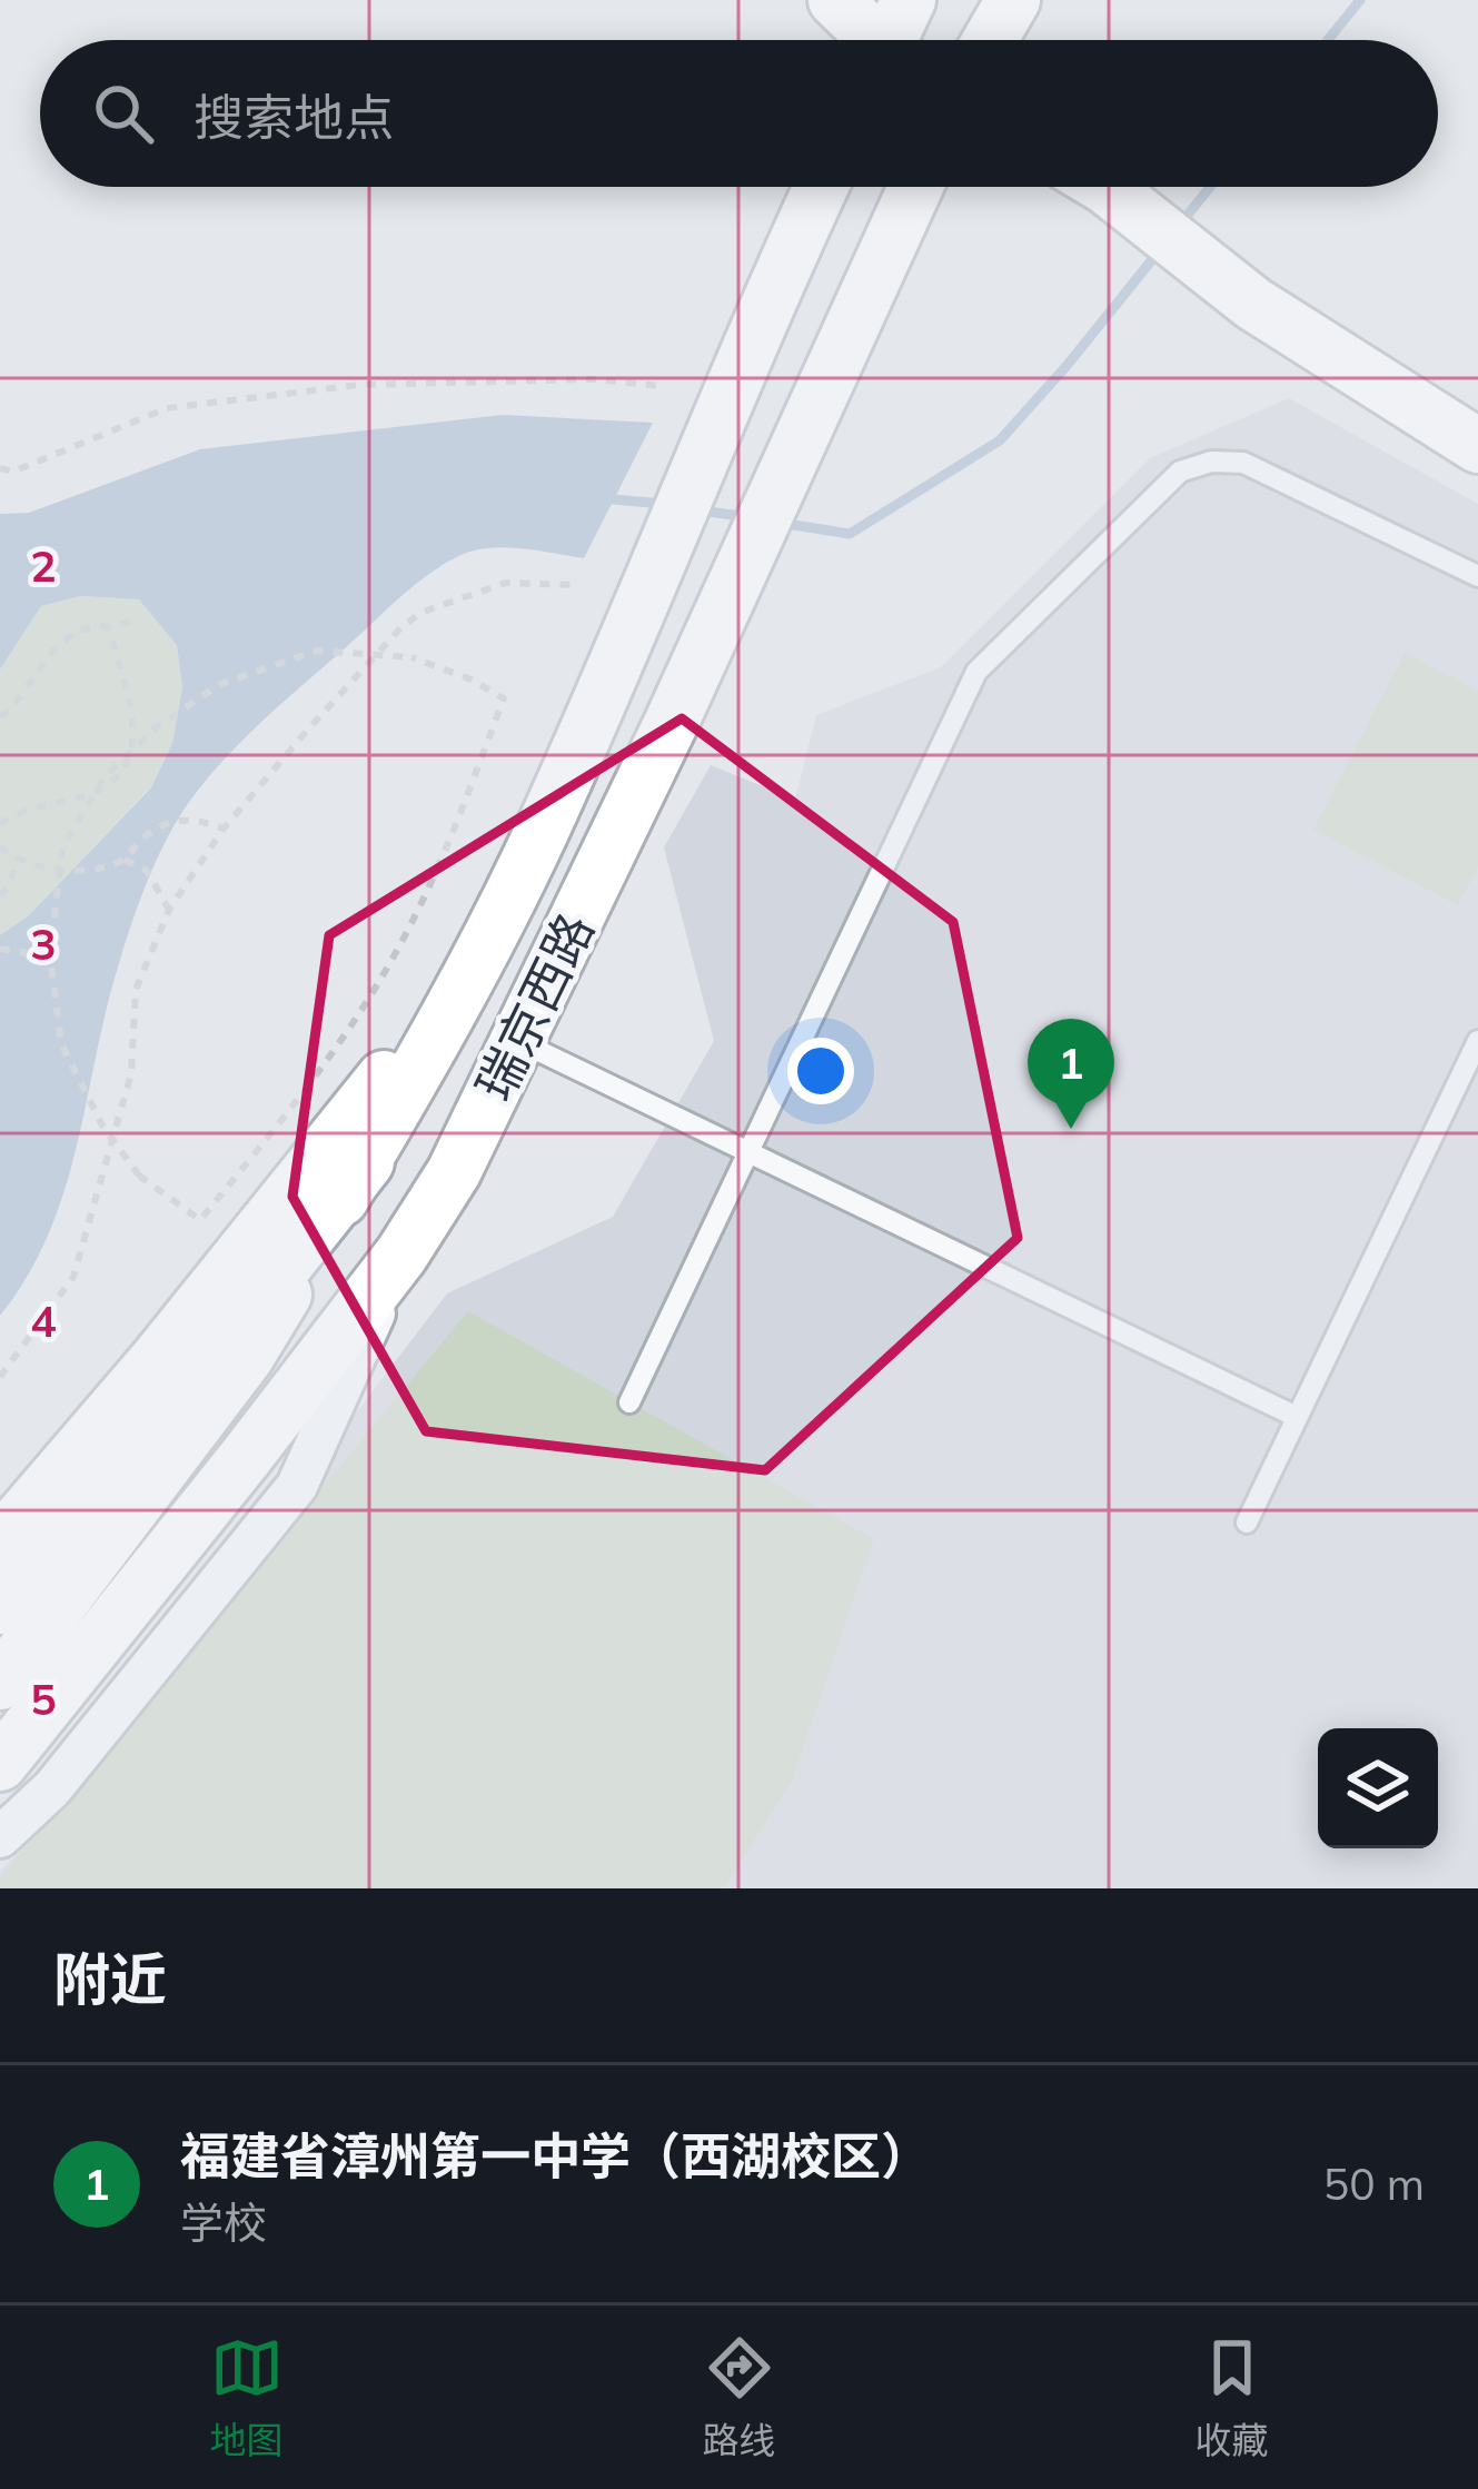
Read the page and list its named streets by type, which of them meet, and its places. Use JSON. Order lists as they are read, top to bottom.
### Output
{
  "streets": {
    "street": ["瑞京西路"]
  },
  "page": {
    "search": "搜索地点",
    "pins": "1",
    "heading": "附近",
    "list": [
      {
        "mark": "1",
        "name": "福建省漳州第一中学（西湖校区）",
        "note": "学校",
        "value": "50 m"
      }
    ],
    "nav": ["地图", "路线", "收藏"]
  },
  "grid": {
    "rows": [
      "2",
      "3",
      "4",
      "5"
    ]
  }
}
